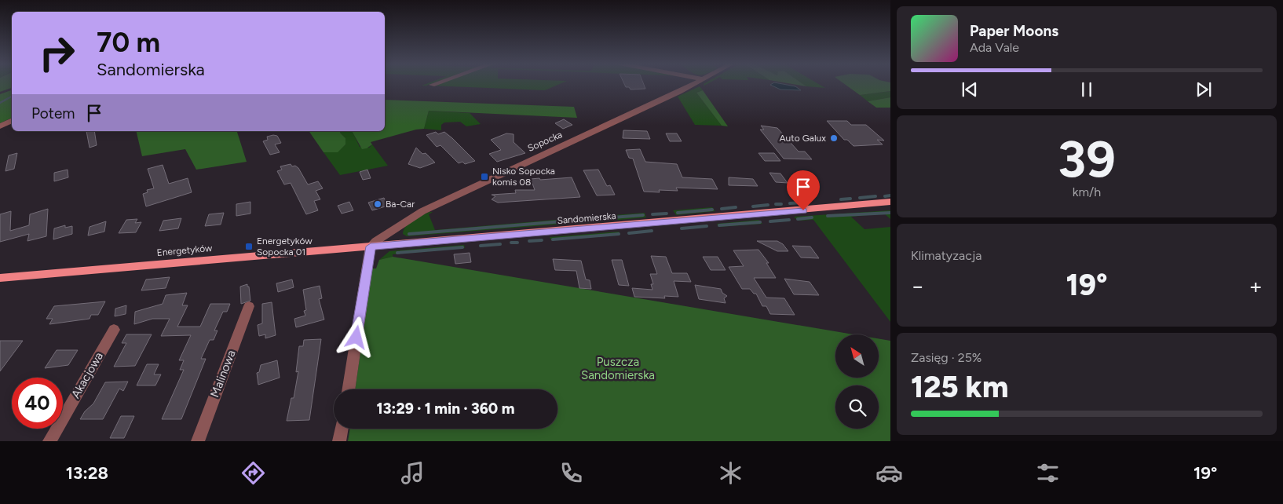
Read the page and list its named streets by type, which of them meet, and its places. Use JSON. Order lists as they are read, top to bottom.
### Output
{
  "streets": {
    "main road": ["Sandomierska", "Energetyków"],
    "street": ["Sopocka", "Malinowa", "Akacjowa"]
  },
  "crossings": [
    ["Sopocka", "Sandomierska"],
    ["Sopocka", "Energetyków"],
    ["Sandomierska", "Energetyków"]
  ],
  "parks": ["Puszcza Sandomierska"],
  "places": {
    "other": ["Auto Galux", "Ba-Car"],
    "transit": ["Nisko Sopocka komis 08", "Energetyków Sopocka 01"]
  },
  "north": "top left",
  "page": {
    "turn": ["70 m", "Sandomierska"],
    "song": ["Paper Moons", "Ada Vale"],
    "then": "Potem",
    "tile": [
      ["39", "km/h"],
      "Klimatyzacja",
      ["Zasięg · 25%", "125 km"]
    ],
    "heat": ["−", "19°", "+"],
    "limit": "40",
    "trip": "13:29 · 1 min · 360 m",
    "tabs": ["13:28", "19°"]
  }
}
